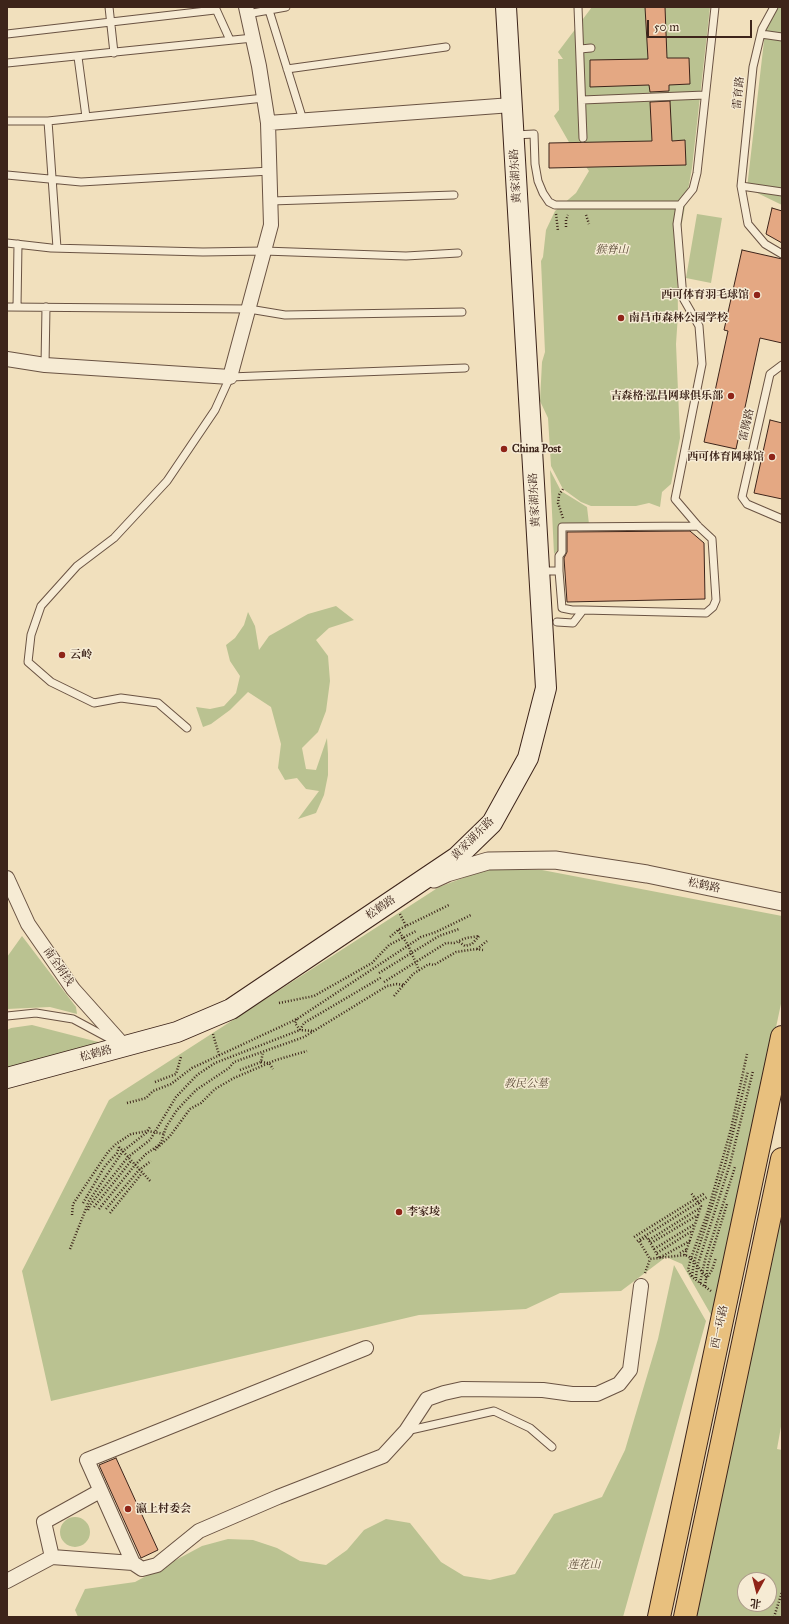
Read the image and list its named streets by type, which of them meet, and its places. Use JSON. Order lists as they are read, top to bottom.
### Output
{
  "streets": {
    "highway": ["西一环路"],
    "main road": ["黄家湖东路", "松鹤路"],
    "street": ["南全附线"],
    "lane": ["雷育路", "雷腾路"]
  },
  "crossings": [
    ["黄家湖东路", "松鹤路"],
    ["松鹤路", "南全附线"]
  ],
  "parks": ["猴脊山", "教民公墓", "莲花山"],
  "places": [
    "西可体育羽毛球馆",
    "南昌市森林公园学校",
    "吉森格·泓昌网球俱乐部",
    "China Post",
    "西可体育网球馆",
    "云岭",
    "李家堎",
    "瀛上村委会"
  ],
  "scale_bar": "50 m",
  "north": "bottom"
}
